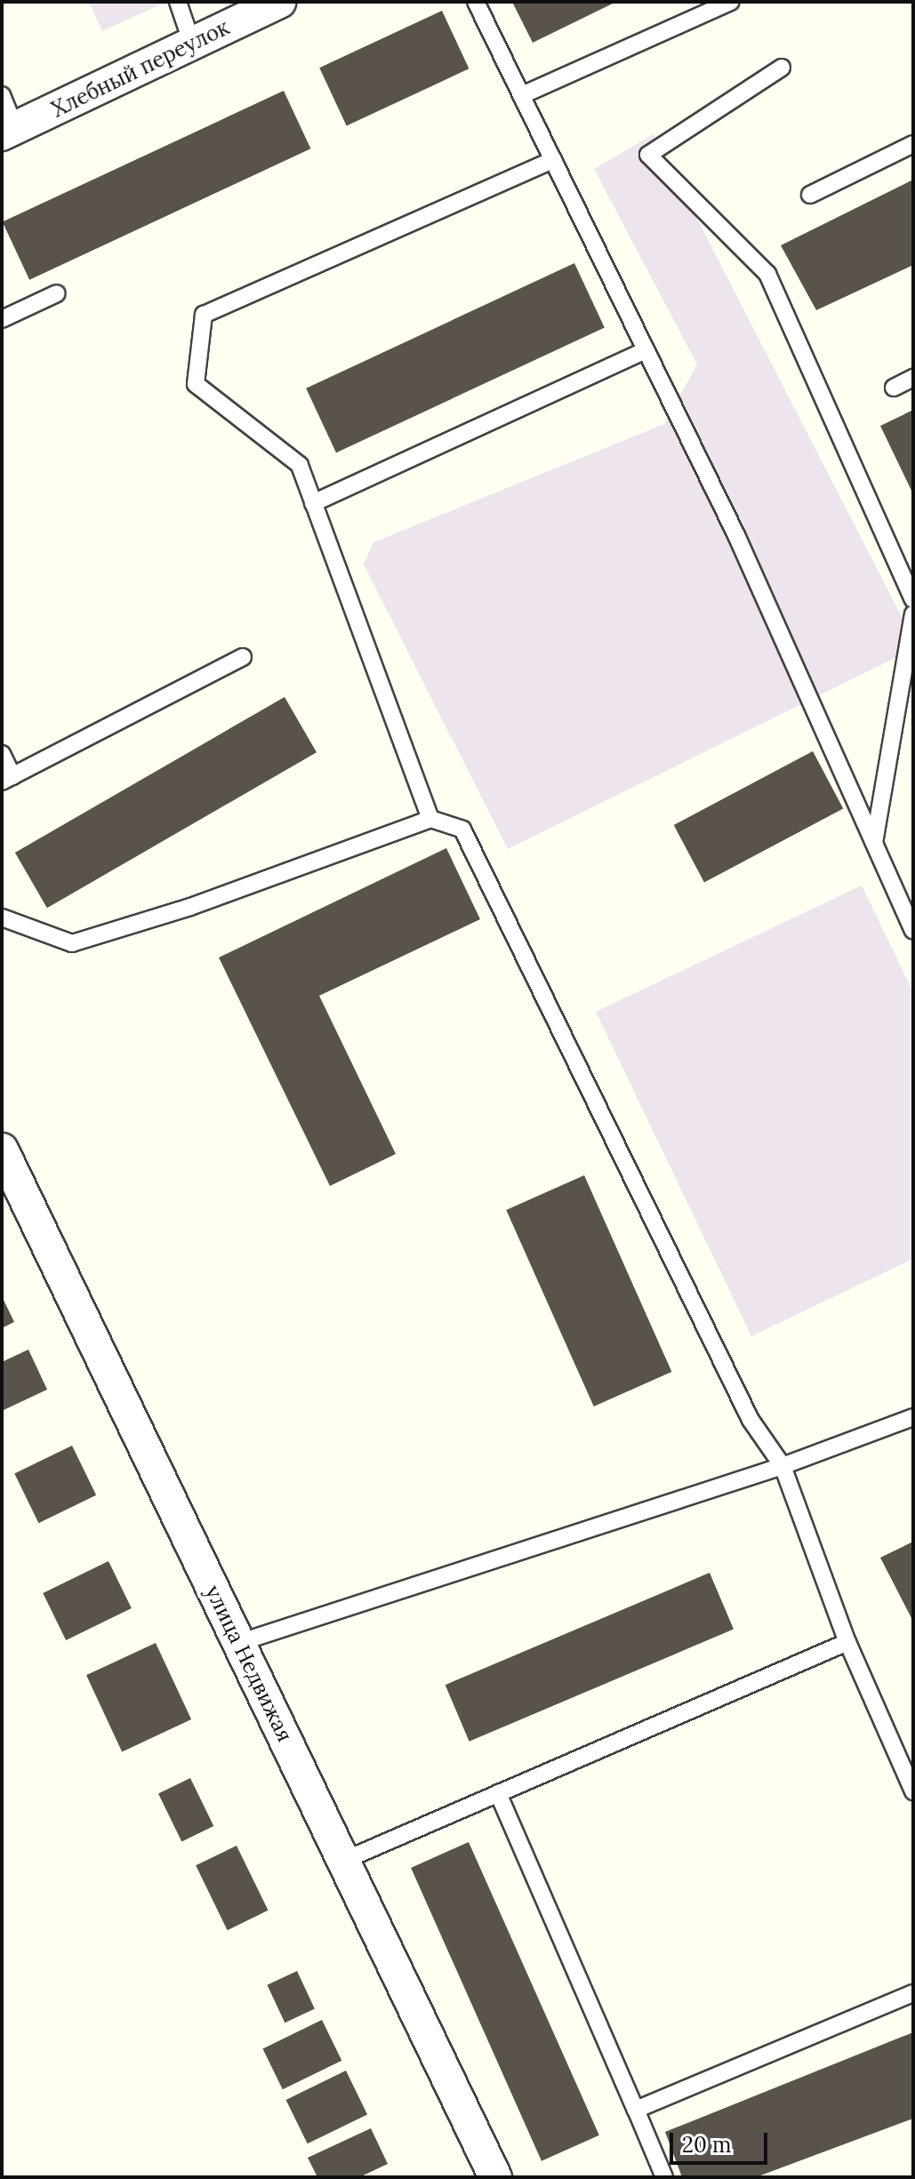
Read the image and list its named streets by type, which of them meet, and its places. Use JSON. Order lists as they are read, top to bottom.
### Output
{
  "streets": {
    "street": ["Хлебный переулок", "улица Недвижая"]
  },
  "scale_bar": "20 m"
}
